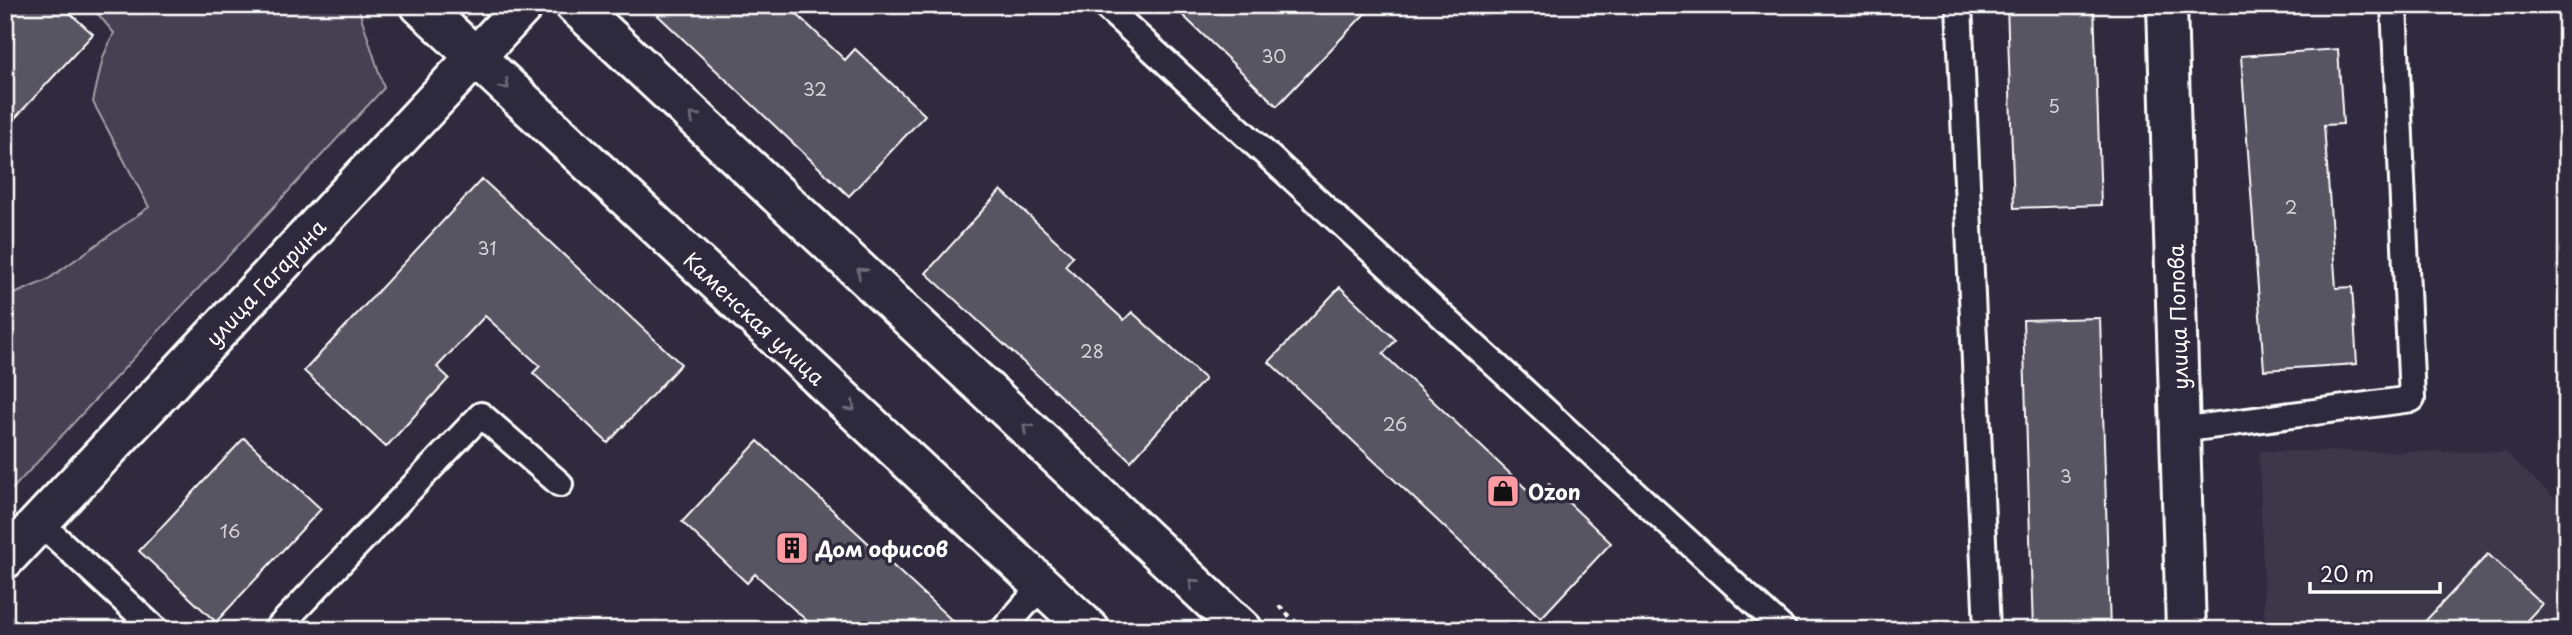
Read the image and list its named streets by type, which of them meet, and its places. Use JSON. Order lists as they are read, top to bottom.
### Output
{
  "streets": {
    "street": ["улица Гагарина", "улица Попова", "Каменская улица"]
  },
  "crossings": [
    ["улица Гагарина", "Каменская улица"]
  ],
  "places": {
    "shop": ["Ozon"],
    "building": ["Дом офисов"]
  },
  "house_numbers": [
    "30",
    "32",
    "5",
    "2",
    "31",
    "28",
    "26",
    "3",
    "16"
  ],
  "scale_bar": "20 m"
}
